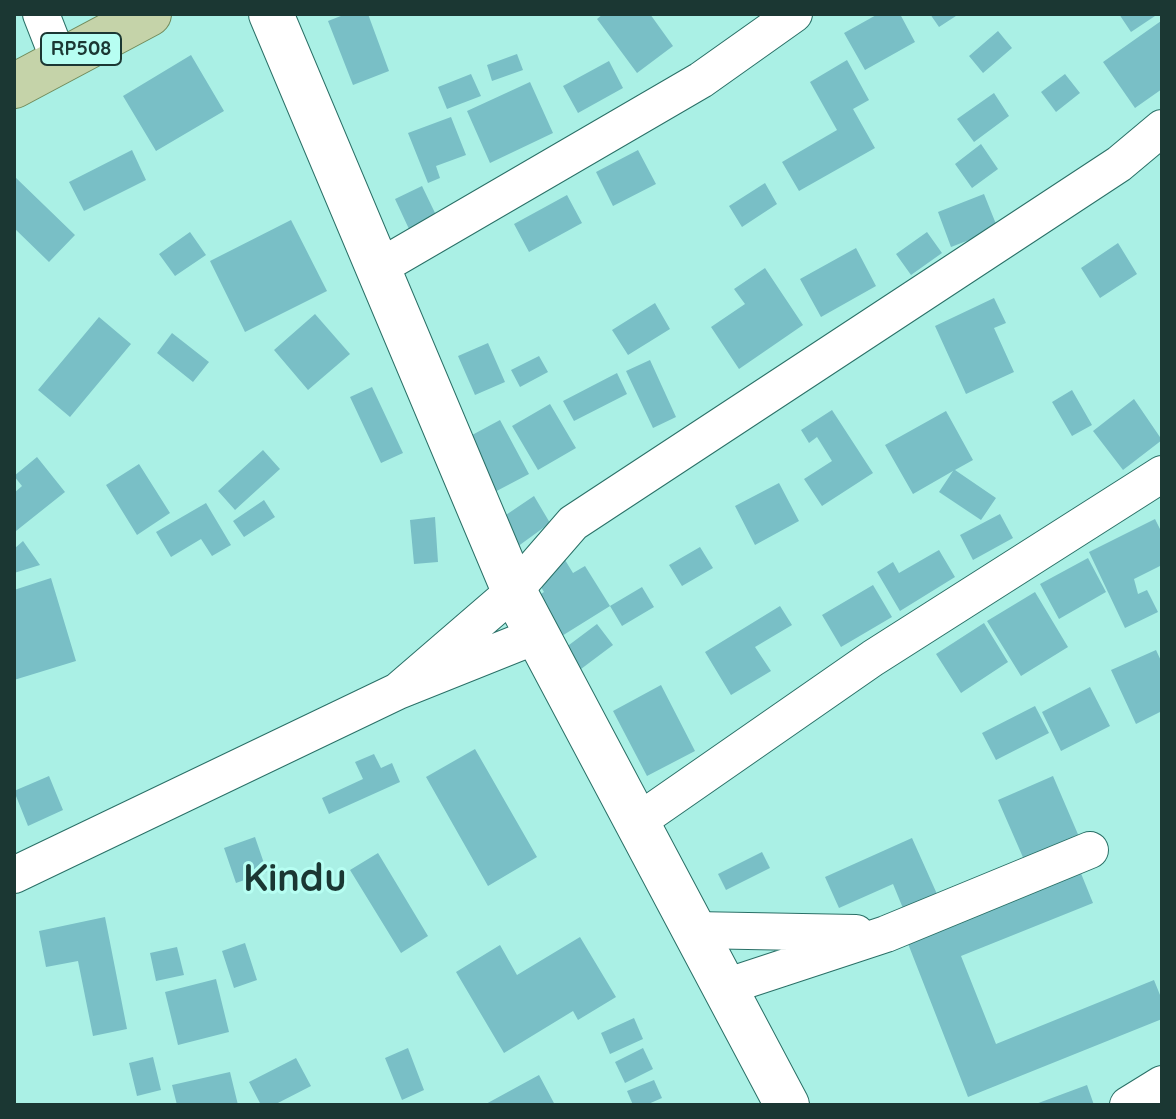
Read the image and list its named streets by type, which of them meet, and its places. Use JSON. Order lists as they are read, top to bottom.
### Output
{
  "streets": {
    "main road": ["RP508"]
  },
  "districts": ["Kindu"]
}
